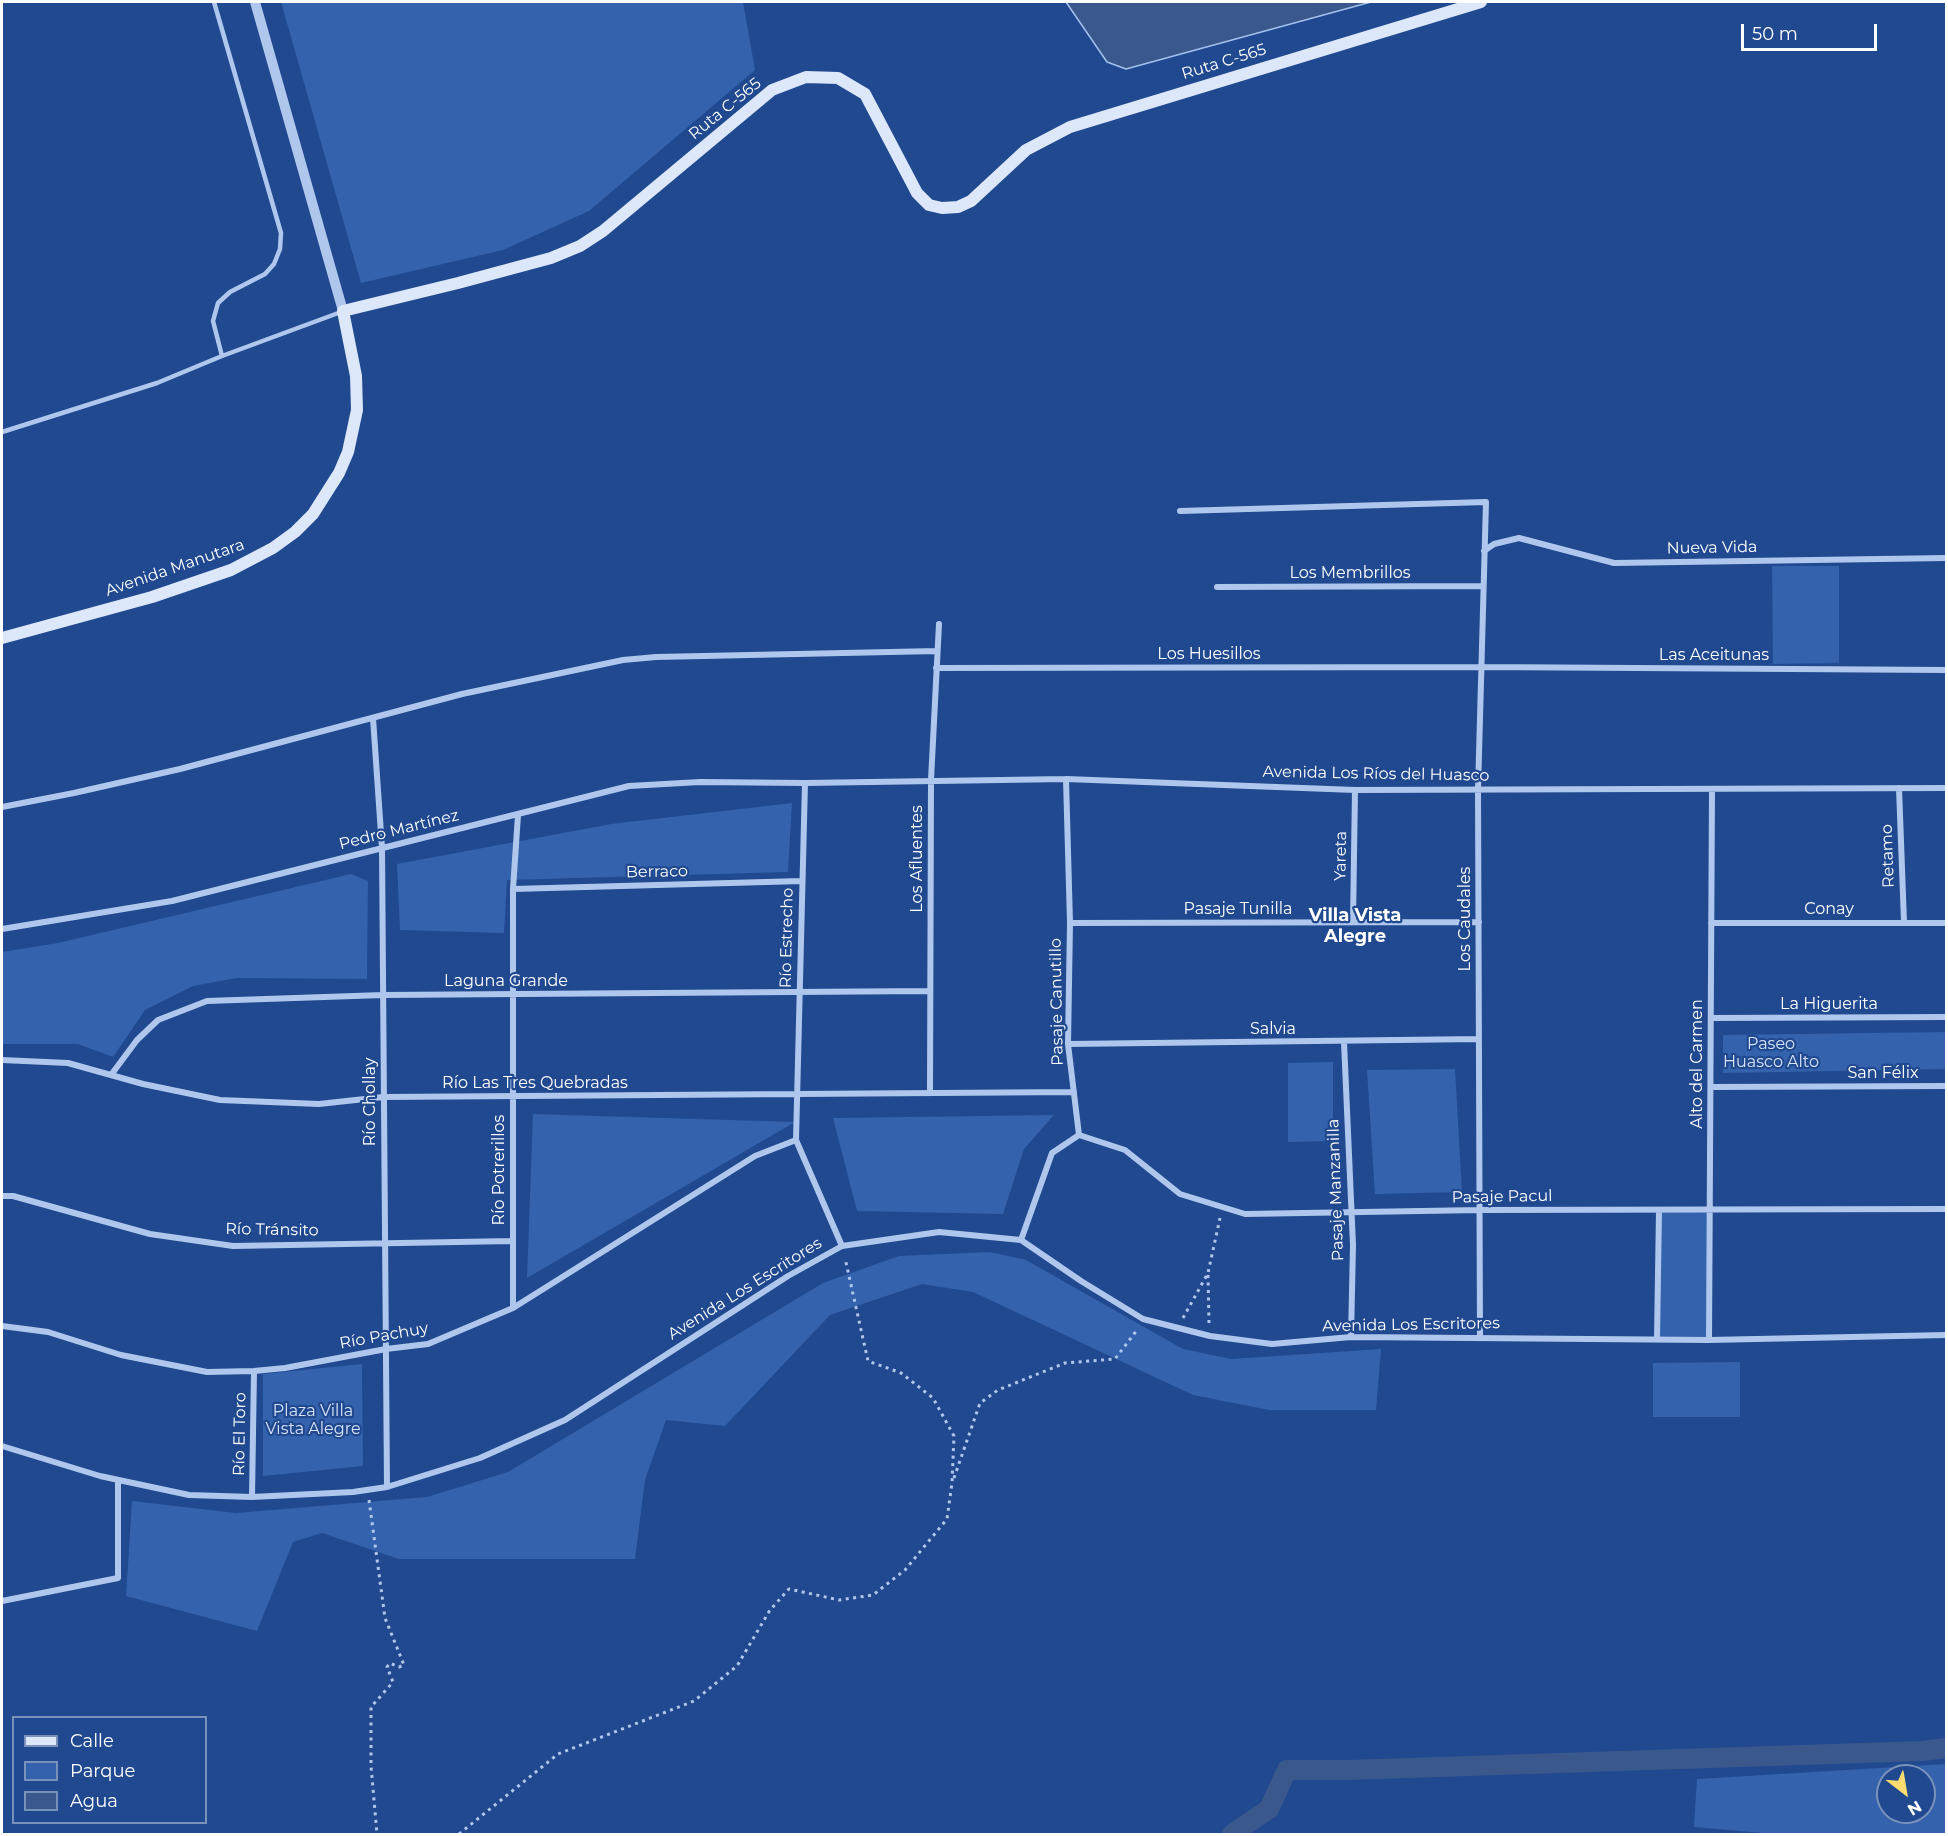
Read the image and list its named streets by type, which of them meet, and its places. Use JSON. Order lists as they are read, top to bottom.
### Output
{
  "streets": {
    "main road": ["Ruta C-565", "Avenida Manutara"],
    "street": [
      "Nueva Vida",
      "Los Membrillos",
      "Los Huesillos",
      "Las Aceitunas",
      "Avenida Los Ríos del Huasco",
      "Pedro Martínez",
      "Yareta",
      "Retamo",
      "Los Afluentes",
      "Berraco",
      "Pasaje Tunilla",
      "Conay",
      "Los Caudales",
      "Río Estrecho",
      "Laguna Grande",
      "Pasaje Canutillo",
      "La Higuerita",
      "Salvia",
      "Alto del Carmen",
      "San Félix",
      "Río Las Tres Quebradas",
      "Río Chollay",
      "Río Potrerillos",
      "Pasaje Manzanilla",
      "Pasaje Pacul",
      "Río Tránsito",
      "Avenida Los Escritores",
      "Río Pachuy",
      "Río El Toro"
    ]
  },
  "crossings": [
    ["Ruta C-565", "Avenida Manutara"],
    ["Nueva Vida", "Los Caudales"],
    ["Los Membrillos", "Los Caudales"],
    ["Los Huesillos", "Las Aceitunas"],
    ["Los Huesillos", "Los Afluentes"],
    ["Los Huesillos", "Los Caudales"],
    ["Las Aceitunas", "Los Caudales"],
    ["Avenida Los Ríos del Huasco", "Pedro Martínez"],
    ["Avenida Los Ríos del Huasco", "Yareta"],
    ["Avenida Los Ríos del Huasco", "Retamo"],
    ["Avenida Los Ríos del Huasco", "Los Afluentes"],
    ["Avenida Los Ríos del Huasco", "Los Caudales"],
    ["Avenida Los Ríos del Huasco", "Río Estrecho"],
    ["Avenida Los Ríos del Huasco", "Pasaje Canutillo"],
    ["Avenida Los Ríos del Huasco", "Alto del Carmen"],
    ["Pedro Martínez", "Río Estrecho"],
    ["Pedro Martínez", "Río Chollay"],
    ["Pedro Martínez", "Río Potrerillos"],
    ["Yareta", "Pasaje Tunilla"],
    ["Retamo", "Conay"],
    ["Los Afluentes", "Laguna Grande"],
    ["Los Afluentes", "Río Las Tres Quebradas"],
    ["Berraco", "Río Estrecho"],
    ["Berraco", "Río Potrerillos"],
    ["Pasaje Tunilla", "Los Caudales"],
    ["Pasaje Tunilla", "Pasaje Canutillo"],
    ["Conay", "Alto del Carmen"],
    ["Los Caudales", "Salvia"],
    ["Los Caudales", "Pasaje Pacul"],
    ["Los Caudales", "Avenida Los Escritores"],
    ["Río Estrecho", "Laguna Grande"],
    ["Río Estrecho", "Río Las Tres Quebradas"],
    ["Laguna Grande", "Río Las Tres Quebradas"],
    ["Laguna Grande", "Río Chollay"],
    ["Laguna Grande", "Río Potrerillos"],
    ["Pasaje Canutillo", "Salvia"],
    ["Pasaje Canutillo", "Río Las Tres Quebradas"],
    ["Pasaje Canutillo", "Pasaje Pacul"],
    ["La Higuerita", "Alto del Carmen"],
    ["Salvia", "Pasaje Manzanilla"],
    ["Alto del Carmen", "San Félix"],
    ["Alto del Carmen", "Pasaje Pacul"],
    ["Alto del Carmen", "Avenida Los Escritores"],
    ["Río Las Tres Quebradas", "Río Chollay"],
    ["Río Las Tres Quebradas", "Río Potrerillos"],
    ["Río Chollay", "Río Tránsito"],
    ["Río Chollay", "Avenida Los Escritores"],
    ["Río Chollay", "Río Pachuy"],
    ["Río Potrerillos", "Río Tránsito"],
    ["Río Potrerillos", "Río Pachuy"],
    ["Pasaje Manzanilla", "Pasaje Pacul"],
    ["Pasaje Manzanilla", "Avenida Los Escritores"],
    ["Avenida Los Escritores", "Río El Toro"],
    ["Río Pachuy", "Río El Toro"]
  ],
  "districts": ["Villa Vista Alegre"],
  "parks": ["Paseo Huasco Alto", "Plaza Villa Vista Alegre"],
  "legend": ["Calle", "Parque", "Agua"],
  "scale_bar": "50 m",
  "north": "bottom right"
}
